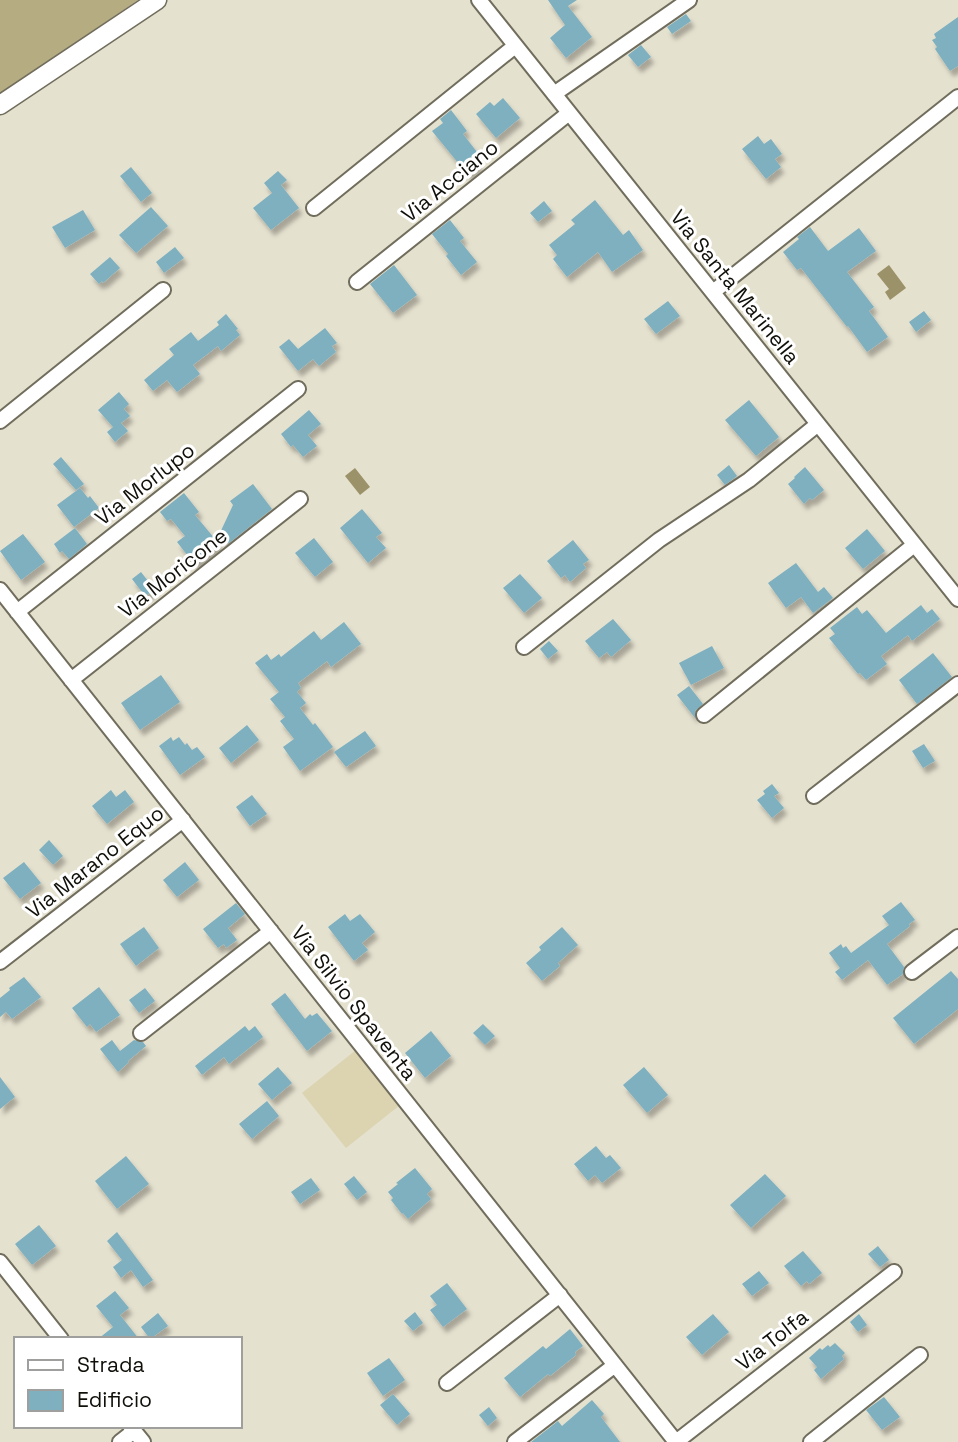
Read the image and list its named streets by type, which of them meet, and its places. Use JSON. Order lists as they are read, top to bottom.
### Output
{
  "streets": {
    "street": [
      "Via Acciano",
      "Via Santa Marinella",
      "Via Morlupo",
      "Via Moricone",
      "Via Marano Equo",
      "Via Silvio Spaventa",
      "Via Tolfa"
    ]
  },
  "crossings": [
    ["Via Acciano", "Via Santa Marinella"],
    ["Via Morlupo", "Via Silvio Spaventa"],
    ["Via Moricone", "Via Silvio Spaventa"],
    ["Via Marano Equo", "Via Silvio Spaventa"],
    ["Via Silvio Spaventa", "Via Tolfa"]
  ],
  "legend": ["Strada", "Edificio"]
}
